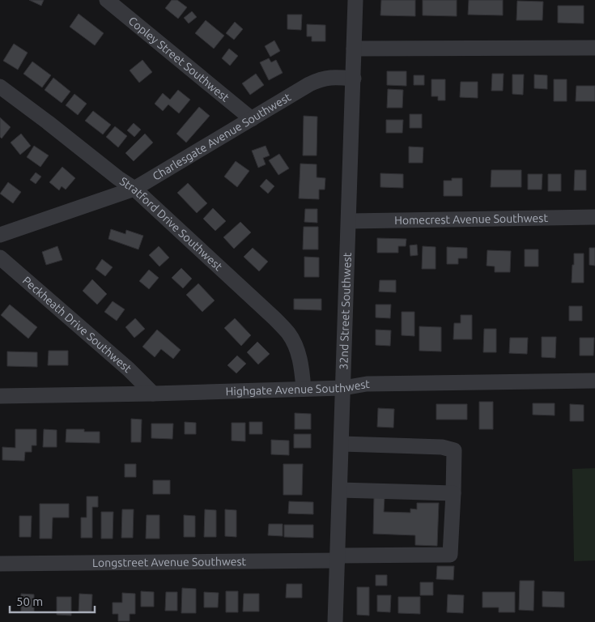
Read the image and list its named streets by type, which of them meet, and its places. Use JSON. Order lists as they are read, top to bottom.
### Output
{
  "streets": {
    "street": [
      "Copley Street Southwest",
      "Charlesgate Avenue Southwest",
      "Homecrest Avenue Southwest",
      "Stratford Drive Southwest",
      "32nd Street Southwest",
      "Peckheath Drive Southwest",
      "Highgate Avenue Southwest",
      "Longstreet Avenue Southwest"
    ]
  },
  "crossings": [
    ["Copley Street Southwest", "Charlesgate Avenue Southwest"],
    ["Charlesgate Avenue Southwest", "Stratford Drive Southwest"],
    ["Charlesgate Avenue Southwest", "32nd Street Southwest"],
    ["Homecrest Avenue Southwest", "32nd Street Southwest"],
    ["Stratford Drive Southwest", "Highgate Avenue Southwest"],
    ["32nd Street Southwest", "Highgate Avenue Southwest"],
    ["32nd Street Southwest", "Longstreet Avenue Southwest"],
    ["Peckheath Drive Southwest", "Highgate Avenue Southwest"]
  ],
  "scale_bar": "50 m"
}
